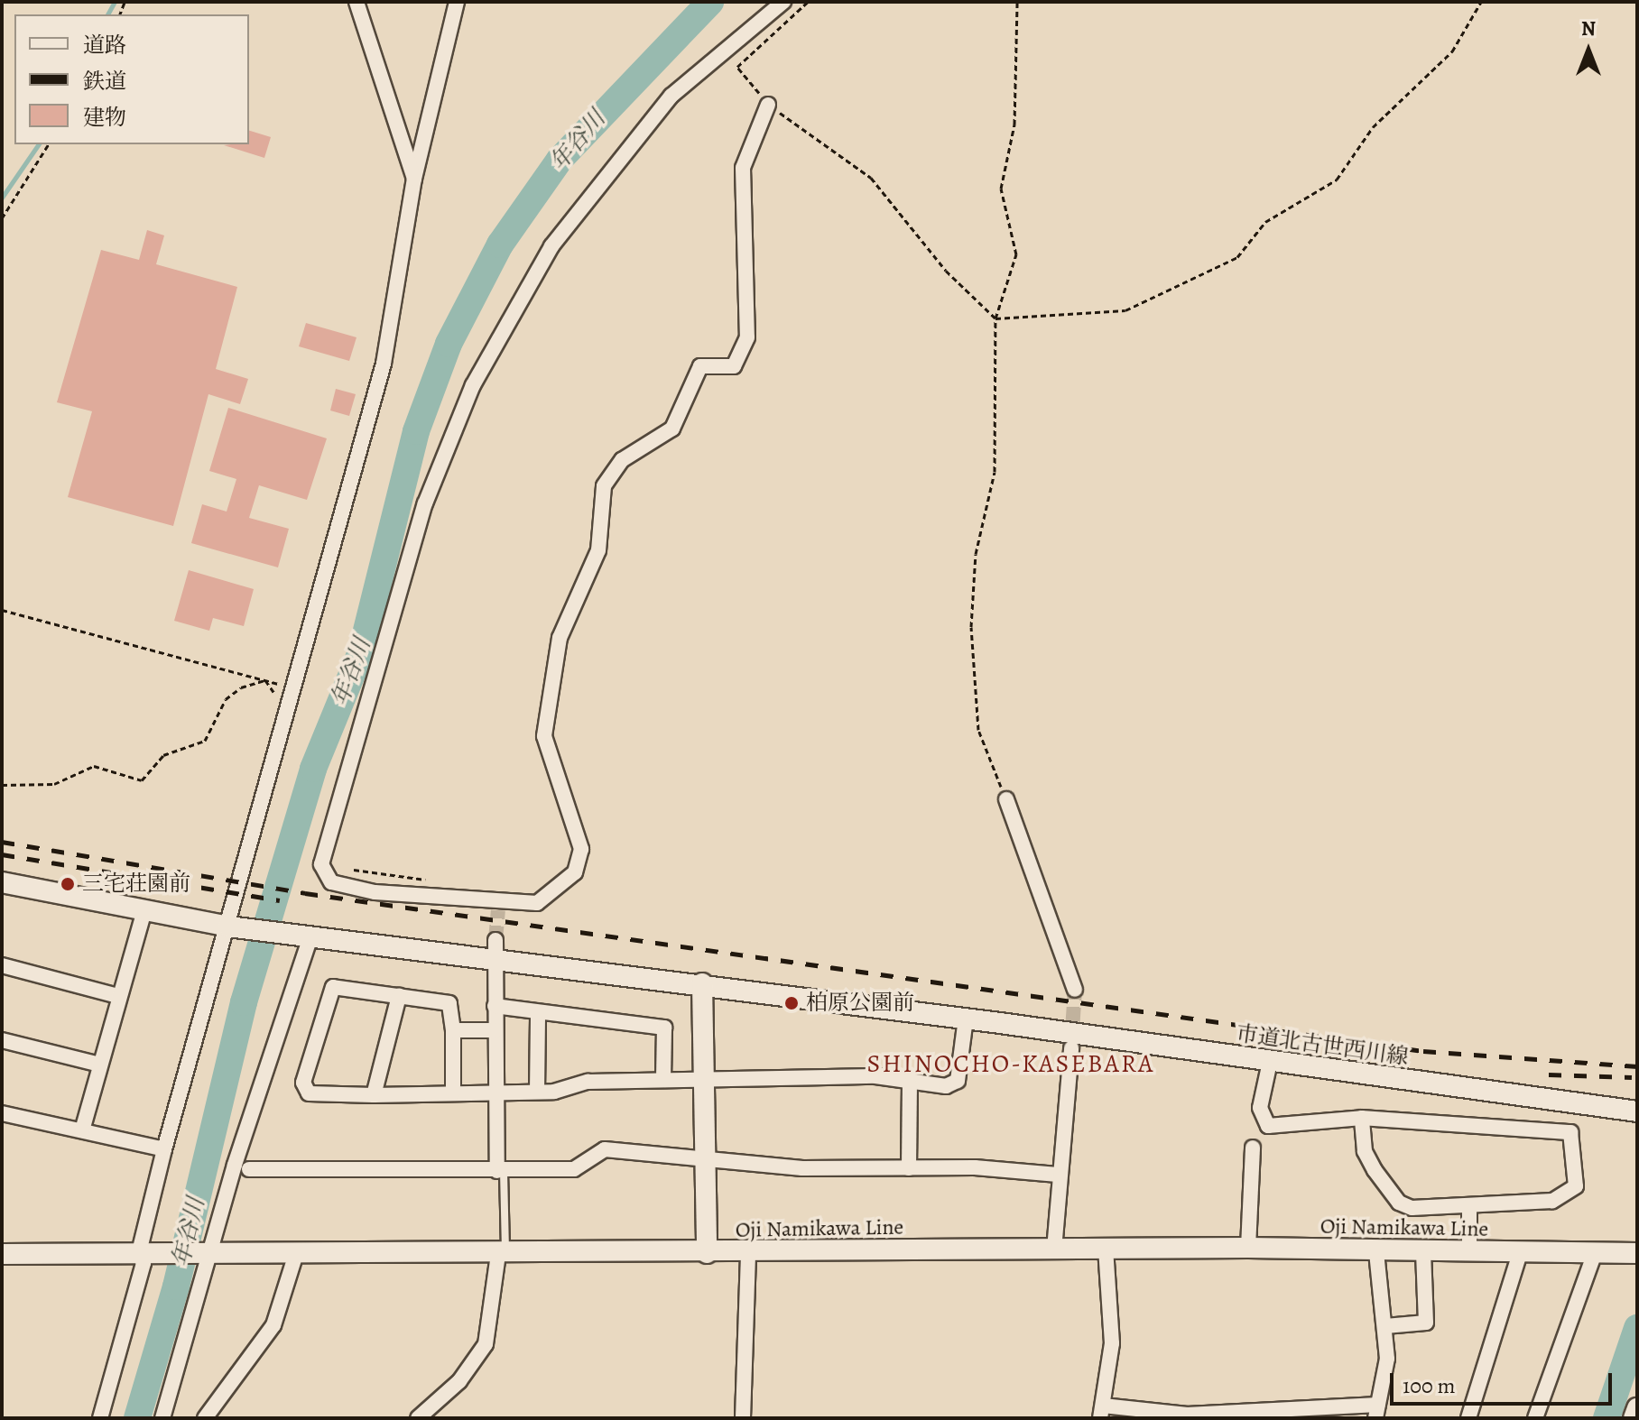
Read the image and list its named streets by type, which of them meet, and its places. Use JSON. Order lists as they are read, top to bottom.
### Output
{
  "streets": {
    "street": ["市道北古世西川線", "Oji Namikawa Line"]
  },
  "districts": ["SHINOCHO-KASEBARA"],
  "water": ["年谷川"],
  "places": ["三宅荘園前", "柏原公園前"],
  "legend": ["道路", "鉄道", "建物"],
  "scale_bar": "100 m",
  "north": "top"
}
